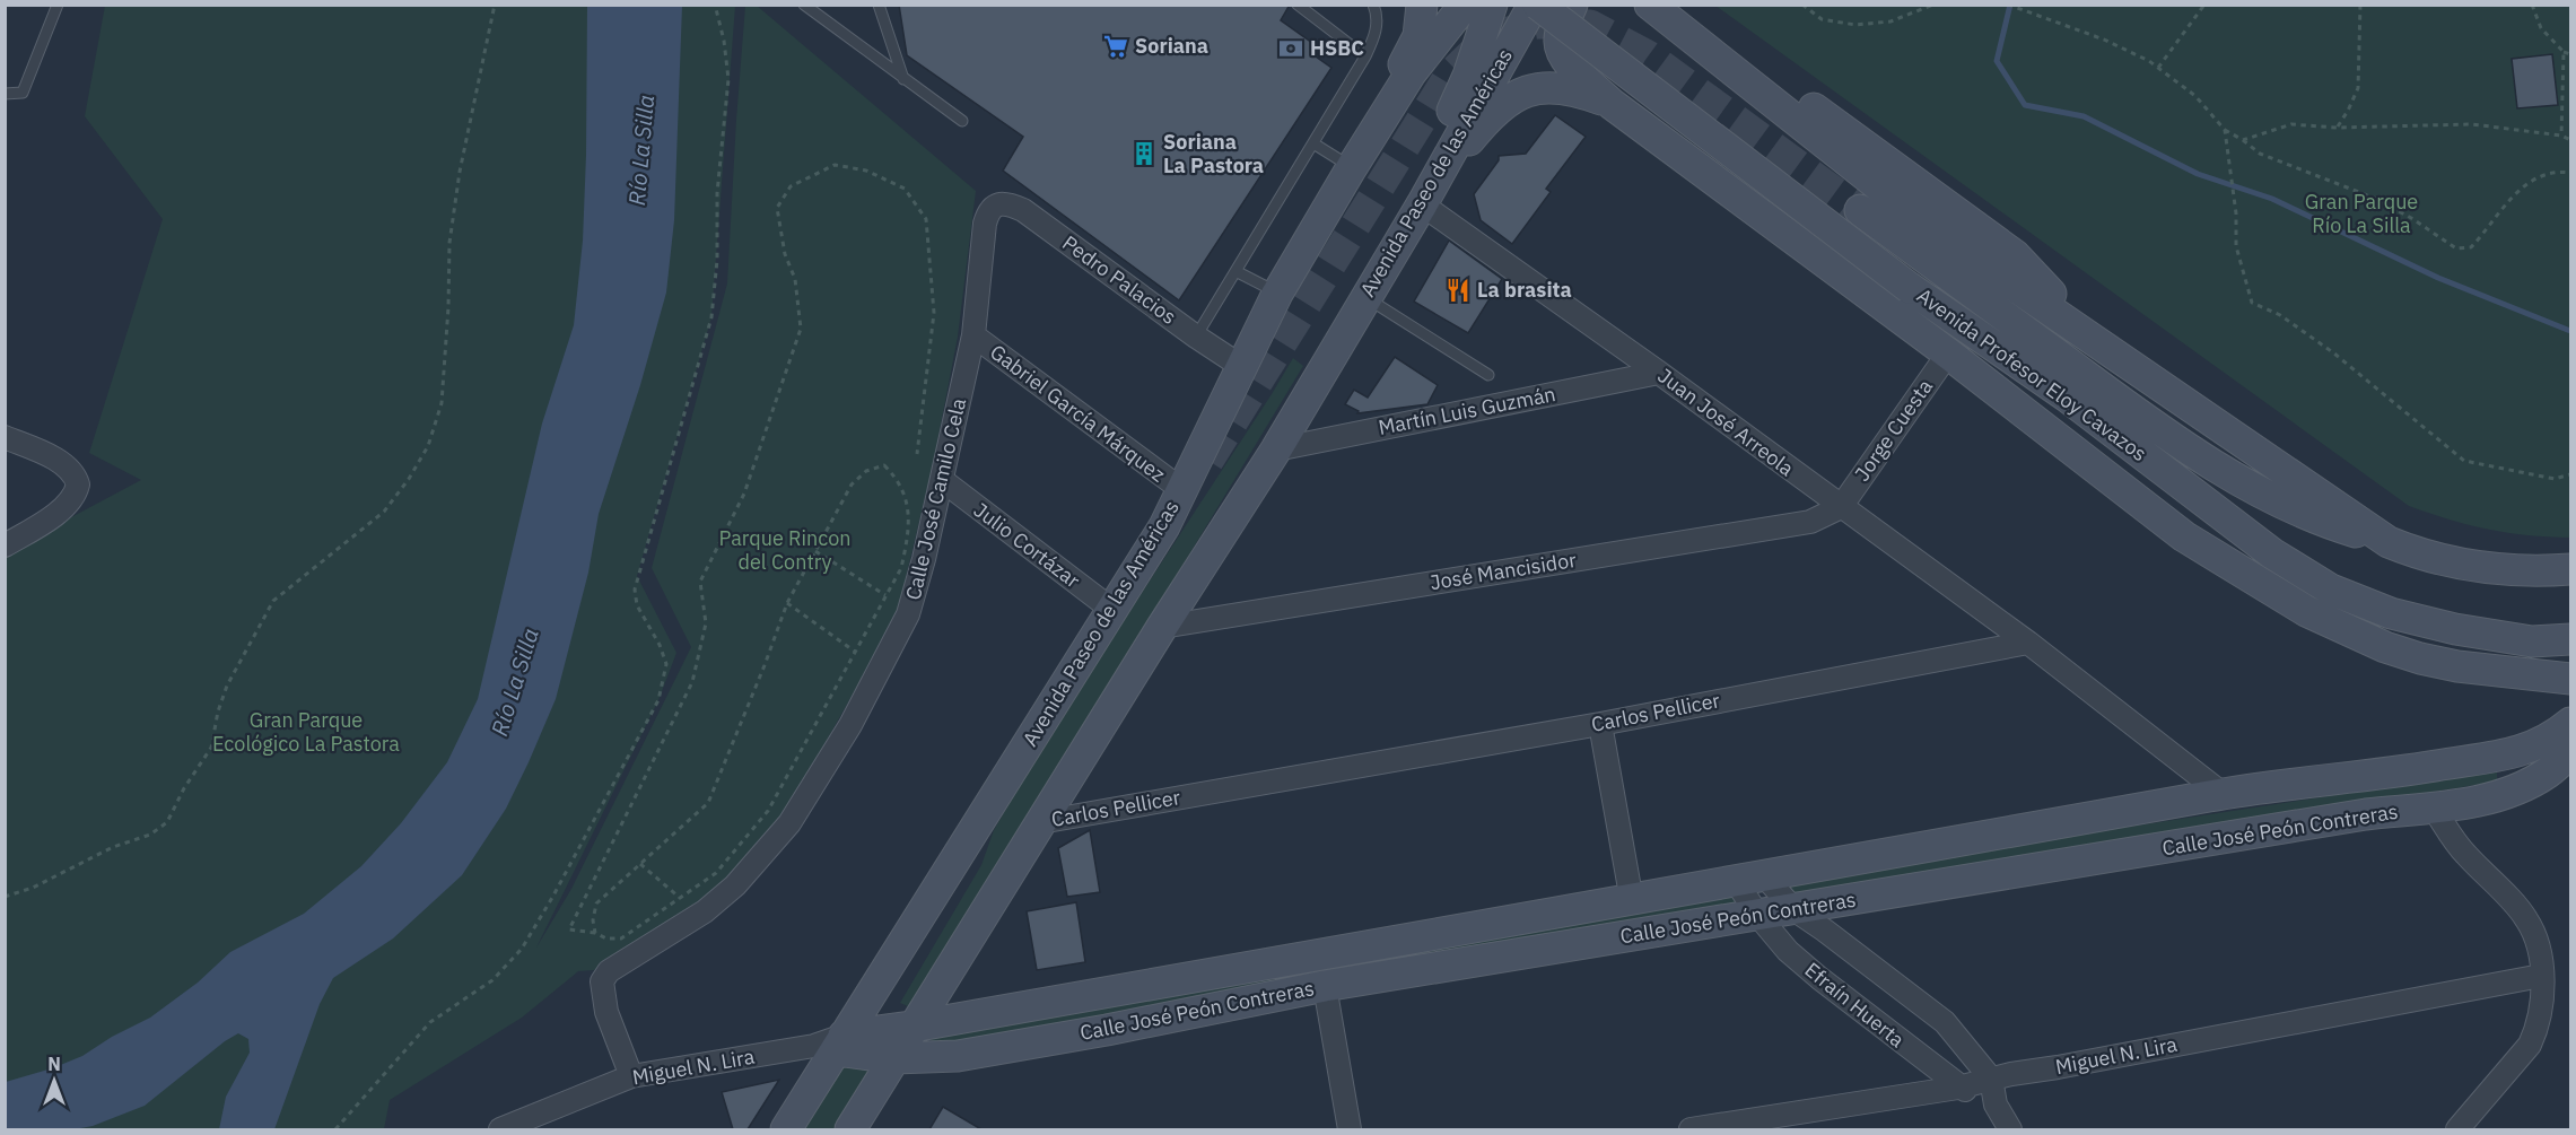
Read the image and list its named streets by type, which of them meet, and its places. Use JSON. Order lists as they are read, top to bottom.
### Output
{
  "streets": {
    "main road": ["Avenida Paseo de las Américas", "Avenida Profesor Eloy Cavazos", "Calle José Peón Contreras"],
    "street": [
      "Pedro Palacios",
      "Martín Luis Guzmán",
      "Gabriel García Márquez",
      "Juan José Arreola",
      "Jorge Cuesta",
      "Calle José Camilo Cela",
      "Julio Cortázar",
      "José Mancisidor",
      "Carlos Pellicer",
      "Efraín Huerta",
      "Miguel N. Lira"
    ]
  },
  "crossings": [
    ["Avenida Paseo de las Américas", "Pedro Palacios"],
    ["Avenida Paseo de las Américas", "Avenida Profesor Eloy Cavazos"],
    ["Avenida Paseo de las Américas", "Martín Luis Guzmán"],
    ["Avenida Paseo de las Américas", "Gabriel García Márquez"],
    ["Avenida Paseo de las Américas", "Juan José Arreola"],
    ["Avenida Paseo de las Américas", "Julio Cortázar"],
    ["Avenida Paseo de las Américas", "José Mancisidor"],
    ["Avenida Paseo de las Américas", "Carlos Pellicer"],
    ["Avenida Paseo de las Américas", "Calle José Peón Contreras"],
    ["Avenida Paseo de las Américas", "Miguel N. Lira"],
    ["Pedro Palacios", "Calle José Camilo Cela"],
    ["Martín Luis Guzmán", "Juan José Arreola"],
    ["Gabriel García Márquez", "Calle José Camilo Cela"],
    ["Juan José Arreola", "Jorge Cuesta"],
    ["Juan José Arreola", "José Mancisidor"],
    ["Juan José Arreola", "Carlos Pellicer"],
    ["Jorge Cuesta", "José Mancisidor"],
    ["Calle José Camilo Cela", "Julio Cortázar"],
    ["Calle José Camilo Cela", "Miguel N. Lira"],
    ["Calle José Peón Contreras", "Efraín Huerta"],
    ["Calle José Peón Contreras", "Miguel N. Lira"],
    ["Efraín Huerta", "Miguel N. Lira"]
  ],
  "water": ["Río La Silla"],
  "parks": ["Gran Parque Río La Silla", "Parque Rincon del Contry", "Gran Parque Ecológico La Pastora"],
  "places": {
    "supermarket": ["Soriana"],
    "bank": ["HSBC"],
    "building": ["Soriana La Pastora"],
    "restaurant": ["La brasita"]
  },
  "north": "top"
}
